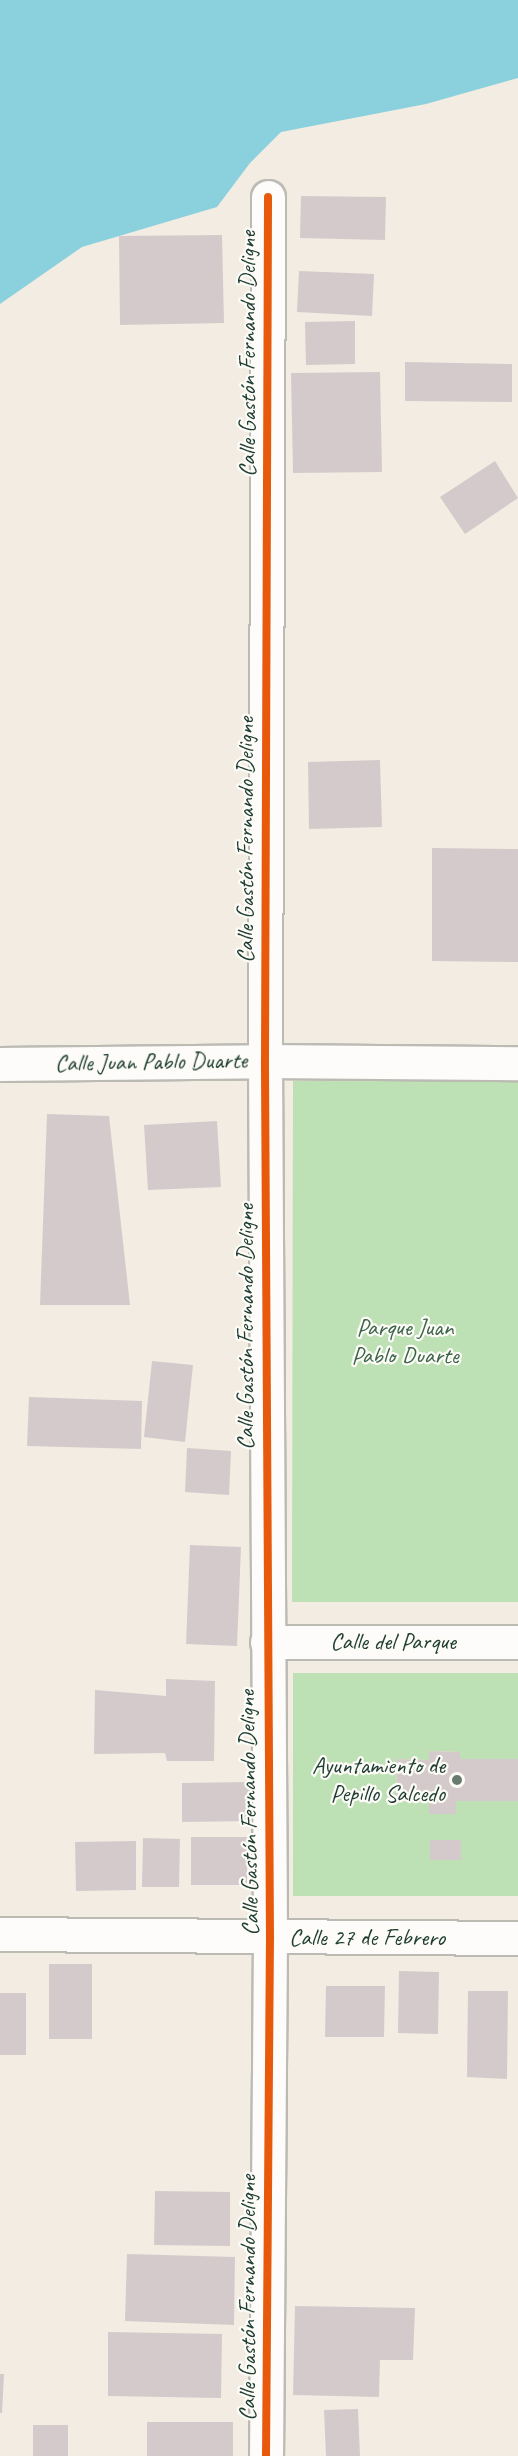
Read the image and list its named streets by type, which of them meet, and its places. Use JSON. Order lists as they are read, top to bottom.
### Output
{
  "streets": {
    "street": [
      "Calle Gastón Fernando Deligne",
      "Calle Juan Pablo Duarte",
      "Calle del Parque",
      "Calle 27 de Febrero"
    ]
  },
  "crossings": [
    ["Calle Gastón Fernando Deligne", "Calle Juan Pablo Duarte"],
    ["Calle Gastón Fernando Deligne", "Calle del Parque"],
    ["Calle Gastón Fernando Deligne", "Calle 27 de Febrero"]
  ],
  "parks": ["Parque Juan Pablo Duarte"],
  "places": ["Ayuntamiento de Pepillo Salcedo"]
}
